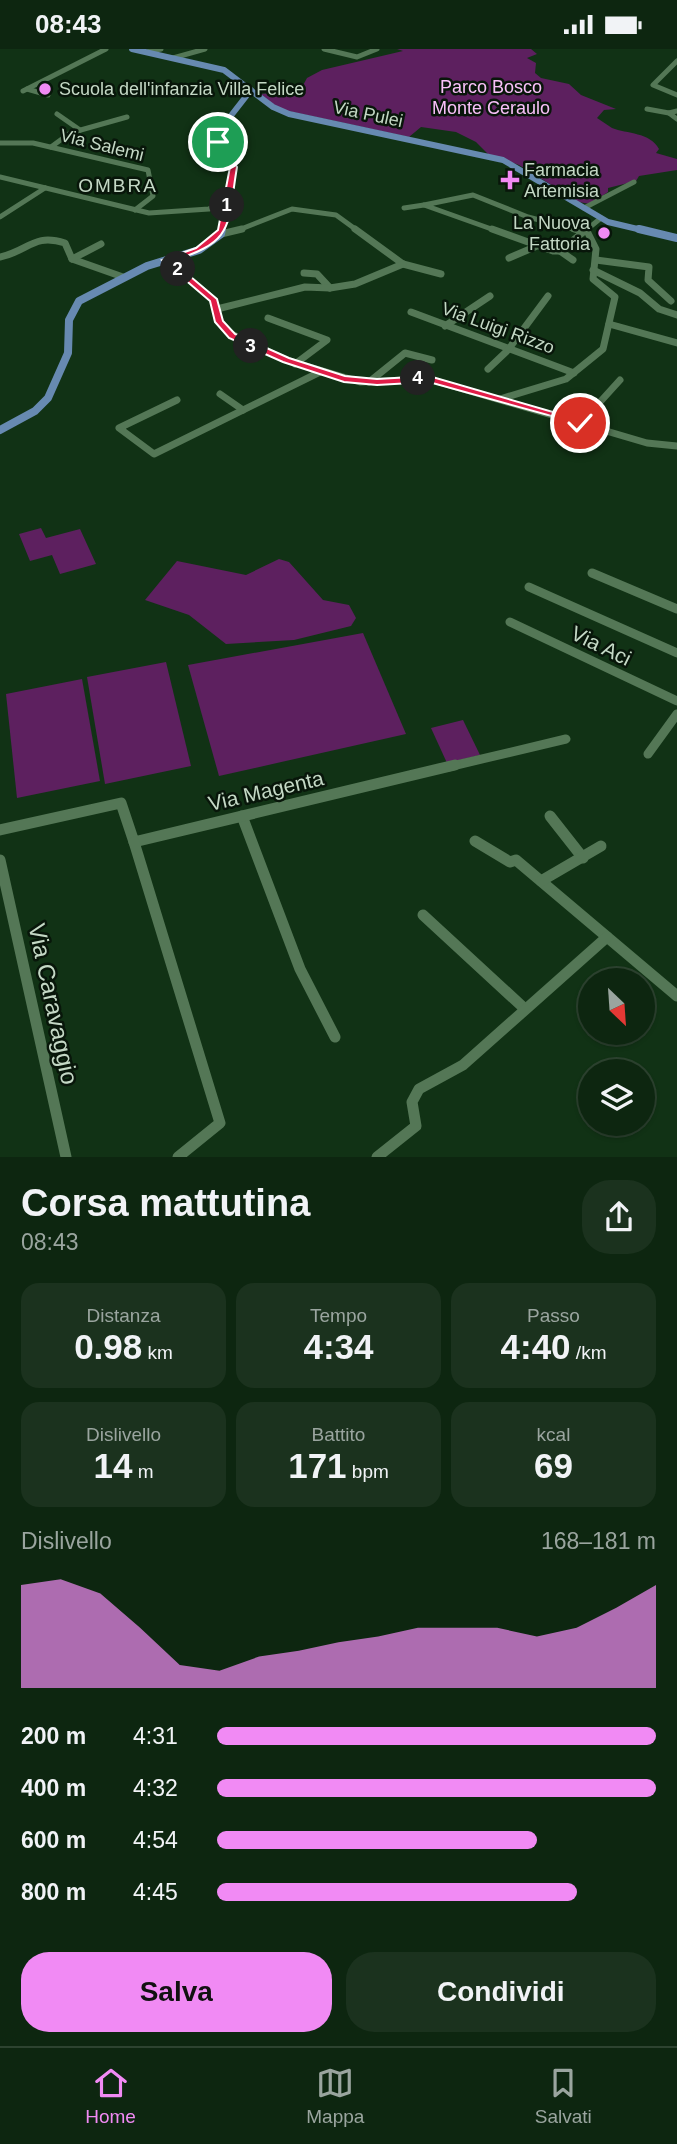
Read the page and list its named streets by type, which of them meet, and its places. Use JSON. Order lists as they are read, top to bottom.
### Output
{
  "streets": {
    "main road": ["Via Pulei"],
    "street": [
      "Via Salemi",
      "Via Luigi Rizzo",
      "Via Aci",
      "Via Magenta",
      "Via Caravaggio"
    ]
  },
  "districts": ["OMBRA"],
  "parks": ["Parco Bosco Monte Ceraulo"],
  "places": {
    "other": ["Scuola dell'infanzia Villa Felice", "La Nuova Fattoria"],
    "health": ["Farmacia Artemisia"]
  },
  "north": "bottom right",
  "page": {
    "status": "08:43",
    "pins": [
      "1",
      "2",
      "3",
      "4"
    ],
    "heading": ["Corsa mattutina", "08:43"],
    "stats": [
      ["Distanza", "0.98 km"],
      ["Tempo", "4:34"],
      ["Passo", "4:40 /km"],
      ["Dislivello", "14 m"],
      ["Battito", "171 bpm"],
      ["kcal", "69"]
    ],
    "chart": ["Dislivello", "168–181 m"],
    "list": [
      {
        "name": "200 m",
        "note": "4:31"
      },
      {
        "name": "400 m",
        "note": "4:32"
      },
      {
        "name": "600 m",
        "note": "4:54"
      },
      {
        "name": "800 m",
        "note": "4:45"
      }
    ],
    "buttons": ["Salva", "Condividi"],
    "tabs": ["Home", "Mappa", "Salvati"]
  }
}
